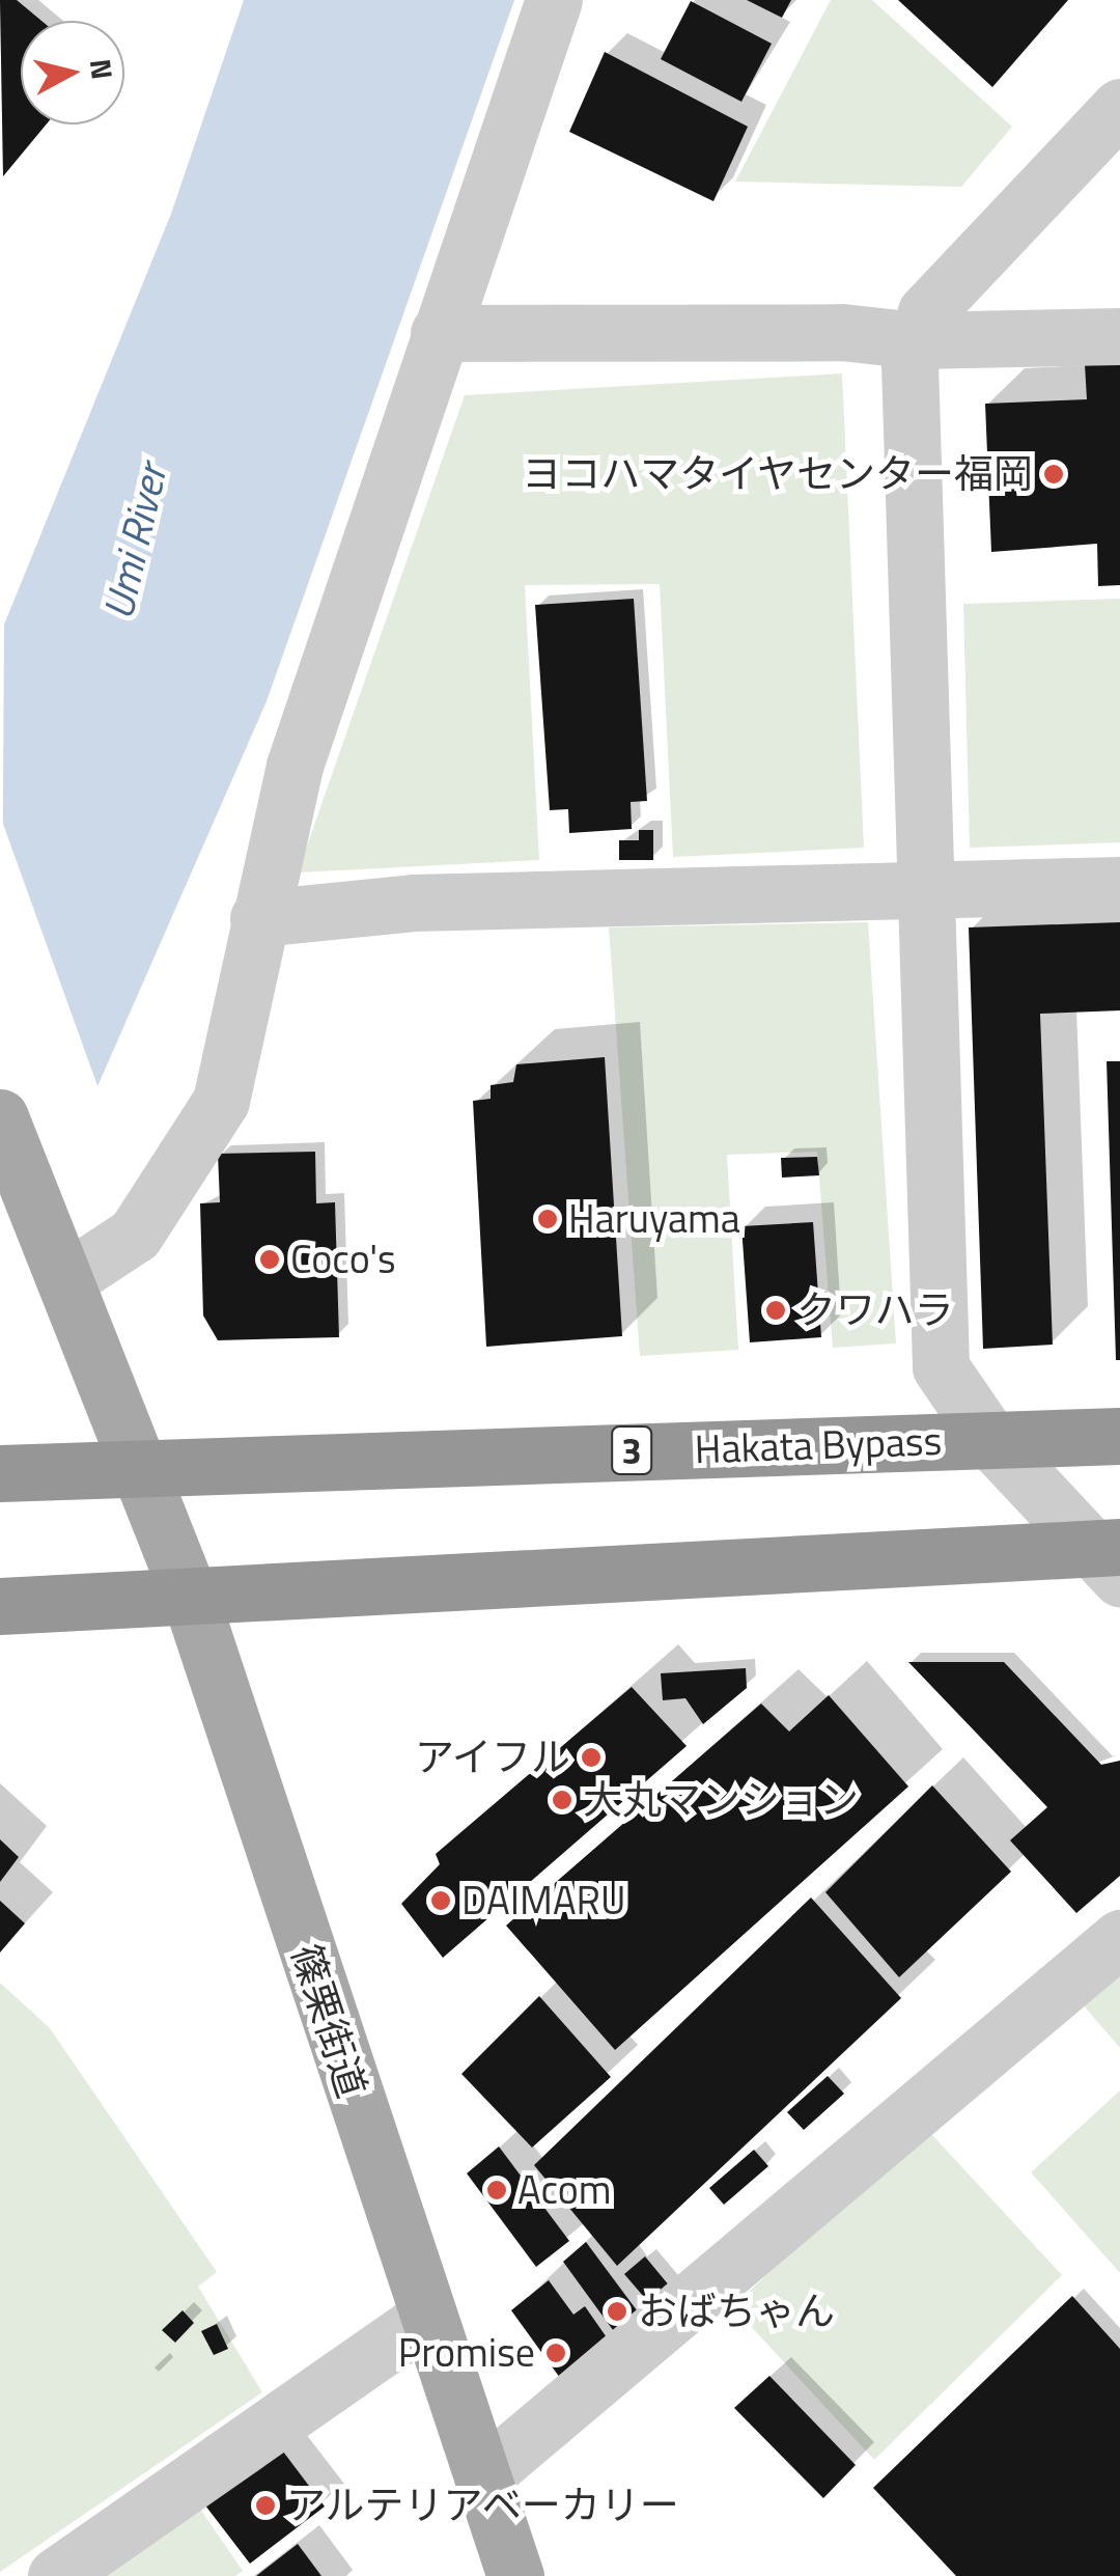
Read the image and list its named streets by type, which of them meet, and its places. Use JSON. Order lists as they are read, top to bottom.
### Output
{
  "streets": {
    "highway": ["Hakata Bypass", "3"],
    "main road": ["篠栗街道"]
  },
  "crossings": [
    ["Hakata Bypass", "3"],
    ["Hakata Bypass", "篠栗街道"],
    ["3", "篠栗街道"]
  ],
  "water": ["Umi River"],
  "places": [
    "ヨコハマタイヤセンター福岡",
    "Haruyama",
    "Coco's",
    "クワハラ",
    "アイフル",
    "大丸マンション",
    "DAIMARU",
    "Acom",
    "おばちゃん",
    "Promise",
    "アルテリアベーカリー"
  ],
  "north": "right"
}
